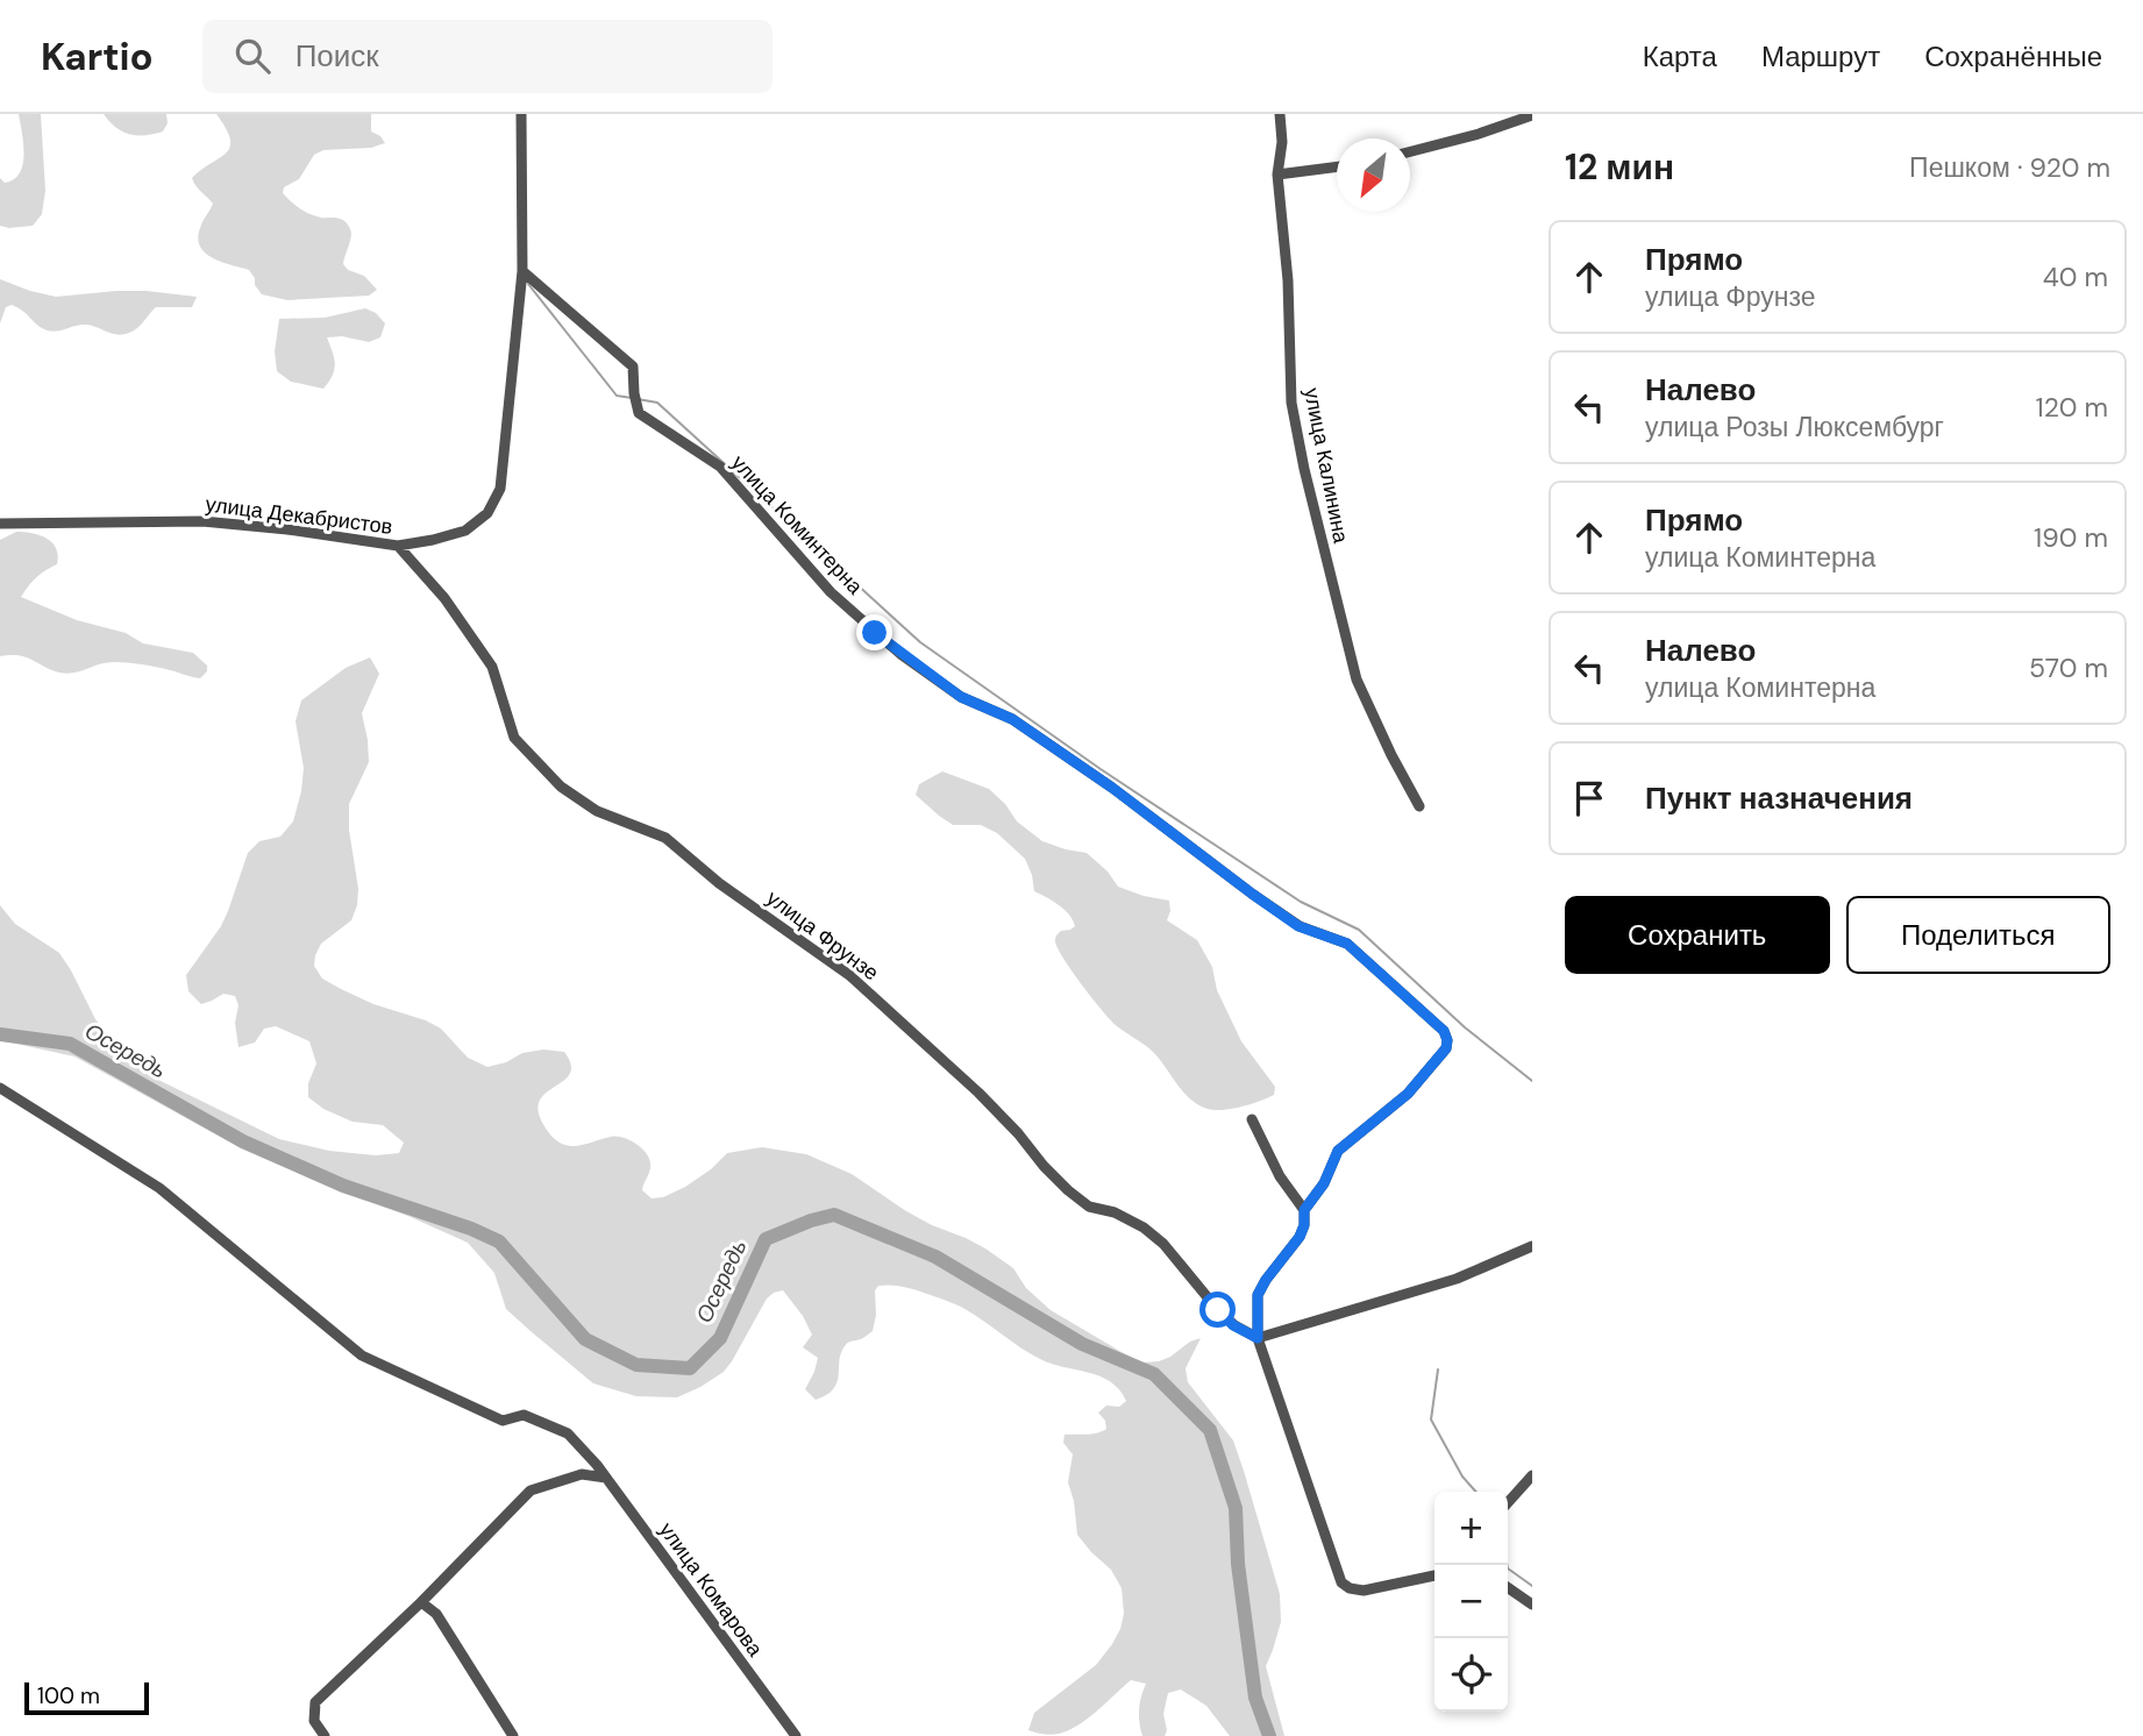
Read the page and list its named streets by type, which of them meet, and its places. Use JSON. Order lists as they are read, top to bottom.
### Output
{
  "streets": {
    "street": [
      "улица Калинина",
      "улица Декабристов",
      "улица Коминтерна",
      "улица Фрунзе",
      "улица Комарова"
    ]
  },
  "crossings": [
    ["улица Декабристов", "улица Коминтерна"],
    ["улица Декабристов", "улица Фрунзе"],
    ["улица Коминтерна", "улица Фрунзе"]
  ],
  "water": ["Осередь"],
  "scale_bar": "100 m",
  "north": "bottom left",
  "page": {
    "header": "Kartio",
    "search": "Поиск",
    "nav": ["Карта", "Маршрут", "Сохранённые"],
    "heading": ["12 мин", "Пешком · 920 m"],
    "list": [
      ["Прямо", "улица Фрунзе", "40 m"],
      ["Налево", "улица Розы Люксембург", "120 m"],
      ["Прямо", "улица Коминтерна", "190 m"],
      ["Налево", "улица Коминтерна", "570 m"],
      "Пункт назначения"
    ],
    "buttons": ["Сохранить", "Поделиться"],
    "map_buttons": ["+", "−"],
    "scale": "100 m"
  }
}
